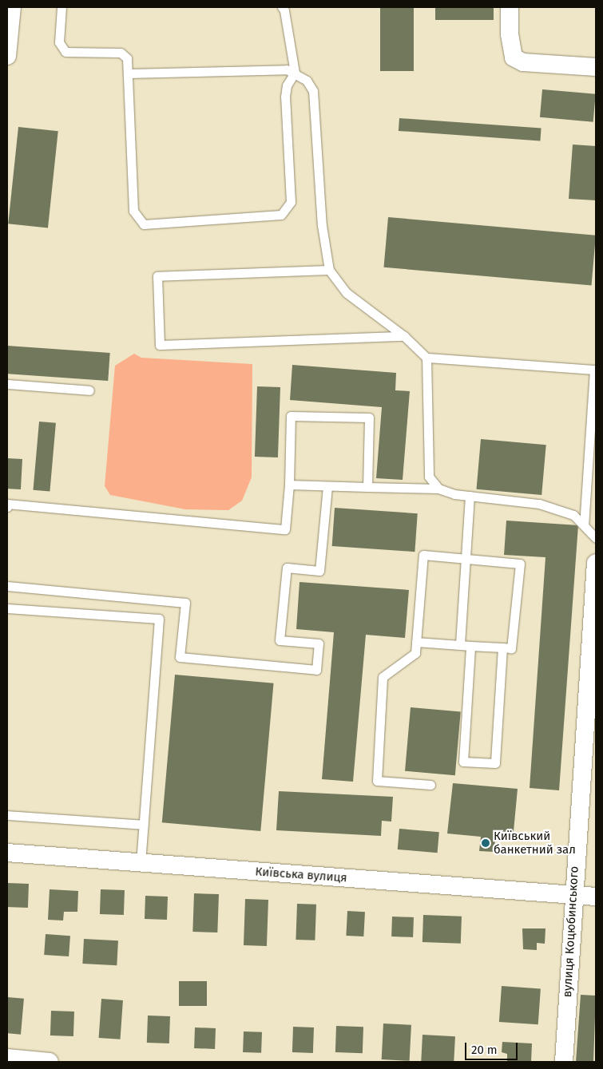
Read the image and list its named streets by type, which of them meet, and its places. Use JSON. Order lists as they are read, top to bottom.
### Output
{
  "streets": {
    "street": ["Київська вулиця", "вулиця Коцюбинського"]
  },
  "crossings": [
    ["Київська вулиця", "вулиця Коцюбинського"]
  ],
  "places": ["Київський банкетний зал"],
  "scale_bar": "20 m"
}
